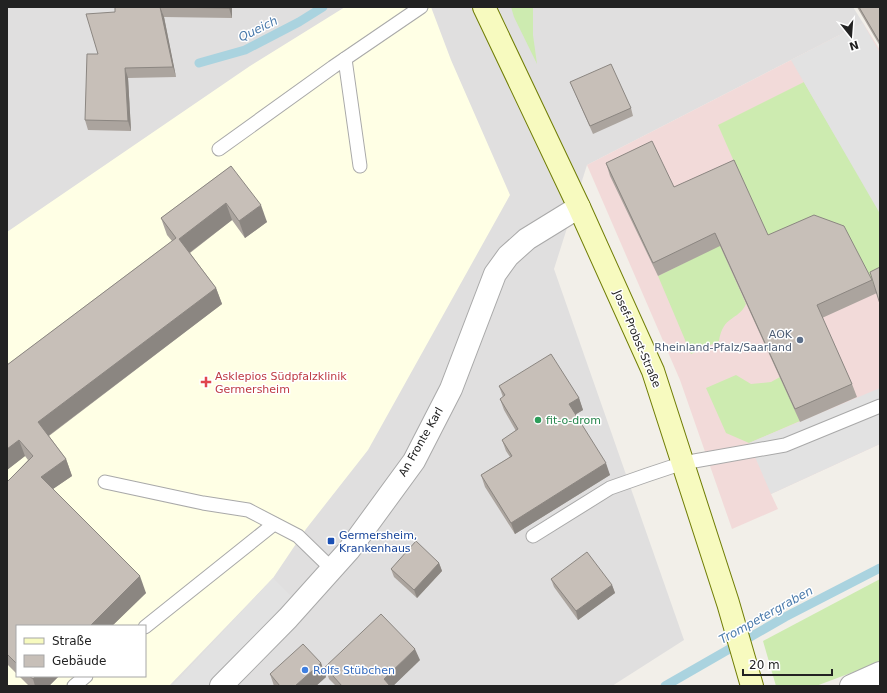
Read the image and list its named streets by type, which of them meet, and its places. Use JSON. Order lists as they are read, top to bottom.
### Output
{
  "streets": {
    "main road": ["Josef-Probst-Straße"],
    "street": ["An Fronte Karl"]
  },
  "crossings": [
    ["Josef-Probst-Straße", "An Fronte Karl"]
  ],
  "water": ["Queich", "Trompetergraben"],
  "places": {
    "other": ["AOK Rheinland-Pfalz/Saarland", "fit-o-drom", "Rolfs Stübchen"],
    "health": ["Asklepios Südpfalzklinik Germersheim"],
    "transit": ["Germersheim, Krankenhaus"]
  },
  "legend": ["Straße", "Gebäude"],
  "scale_bar": "20 m",
  "north": "bottom"
}
